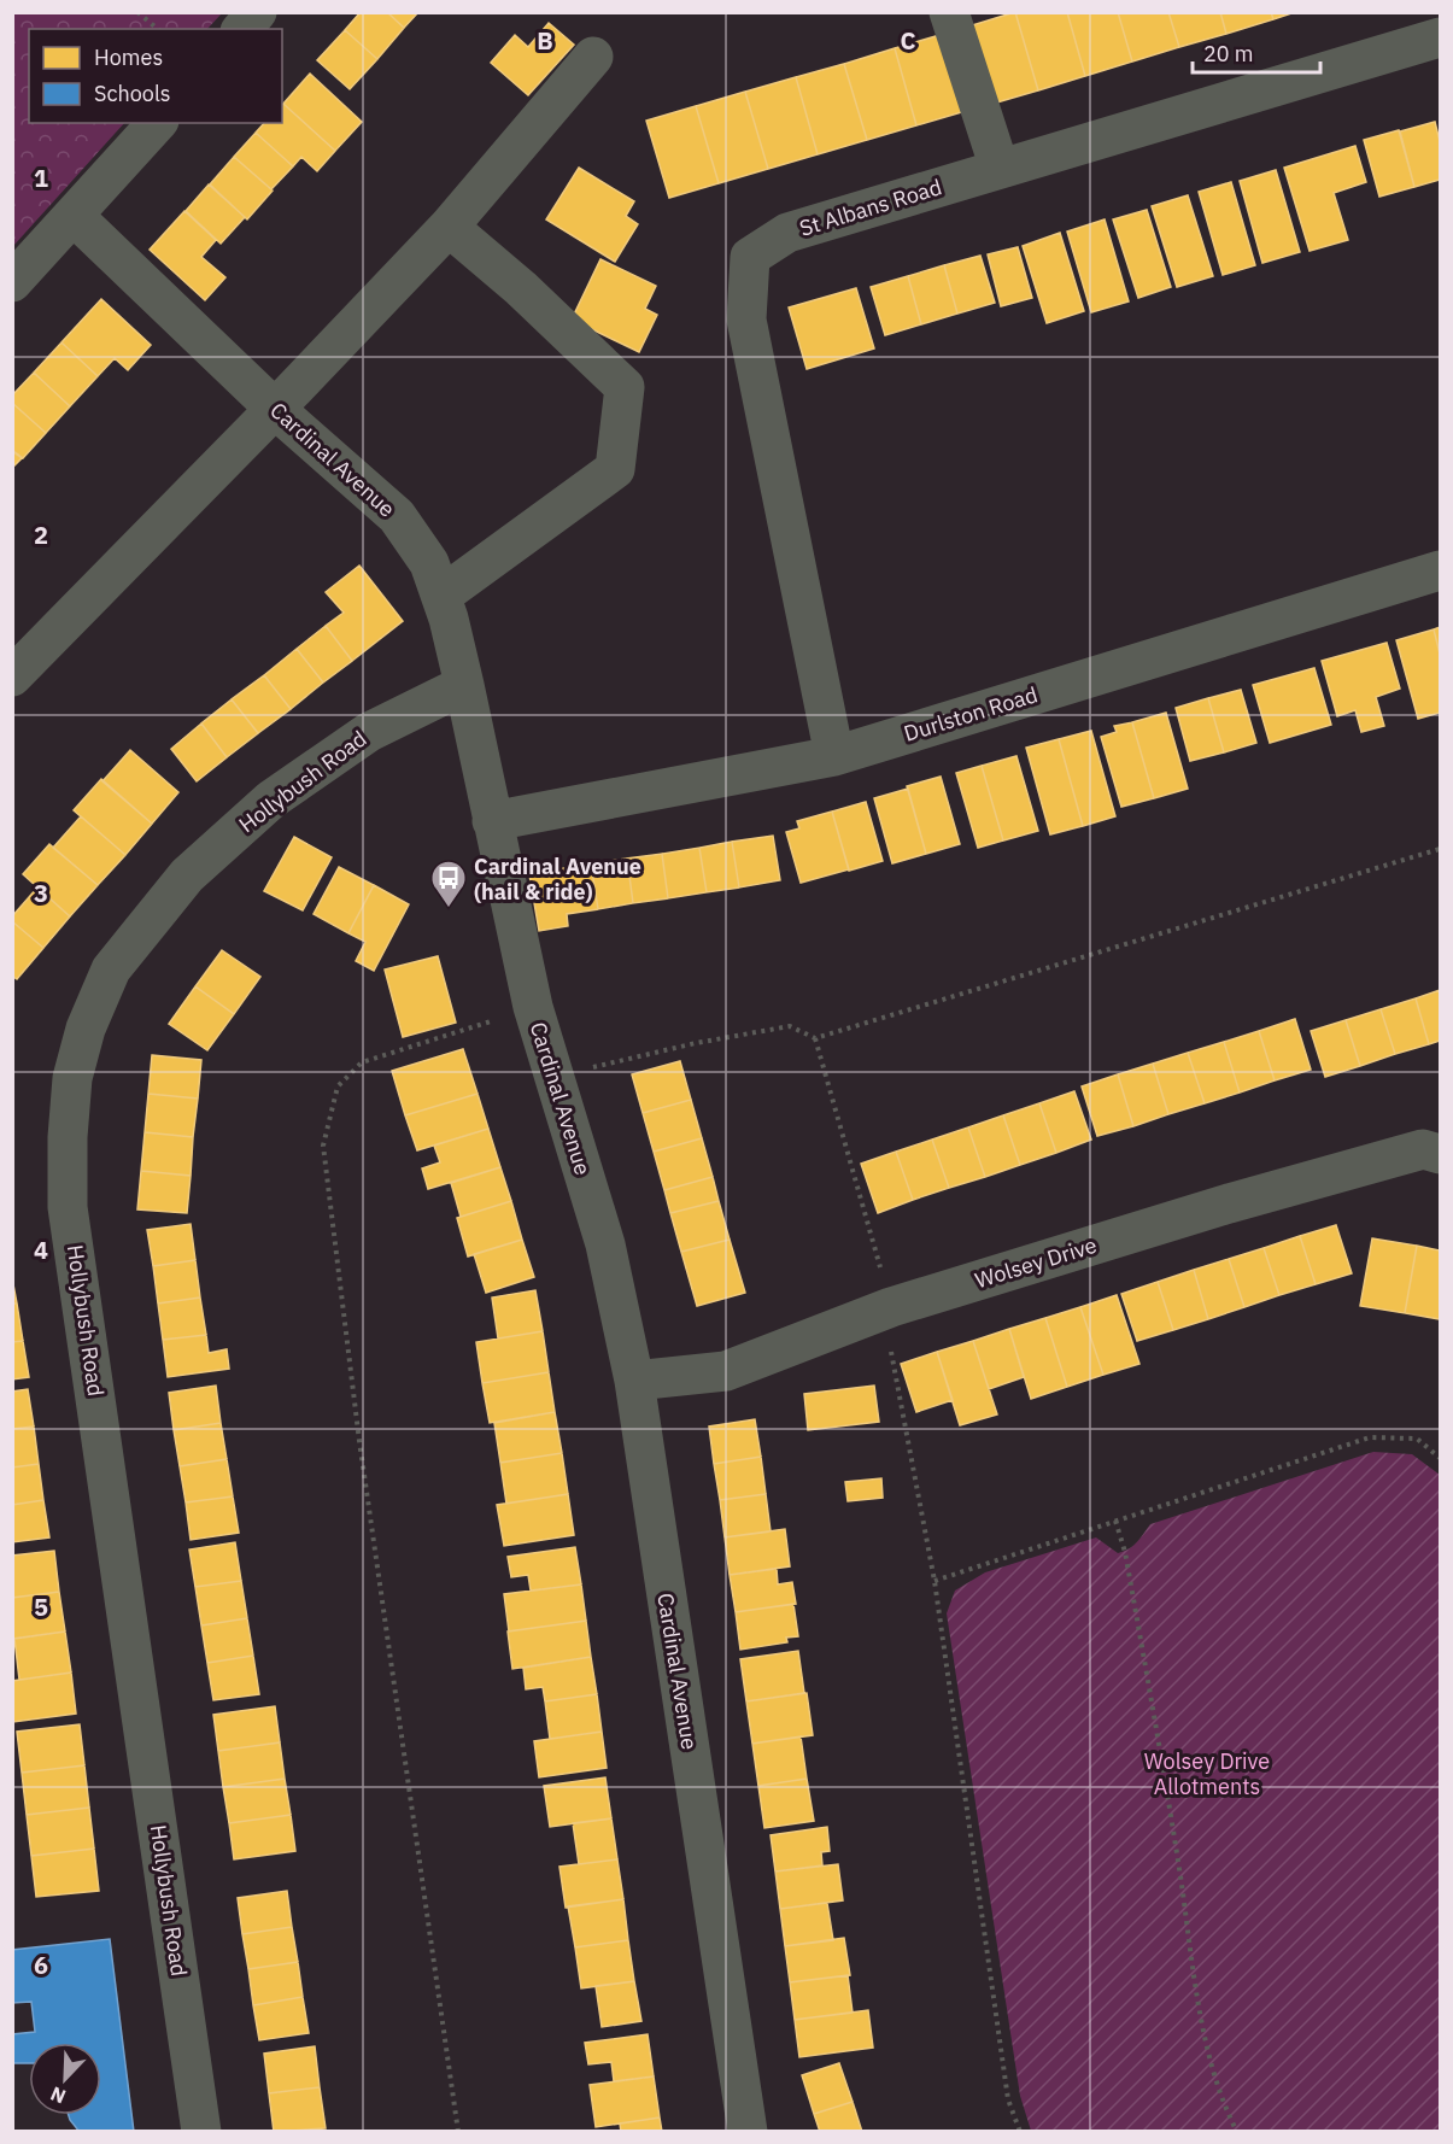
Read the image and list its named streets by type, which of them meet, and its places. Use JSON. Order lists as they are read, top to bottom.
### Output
{
  "streets": {
    "street": [
      "St Albans Road",
      "Cardinal Avenue",
      "Durlston Road",
      "Hollybush Road",
      "Wolsey Drive"
    ]
  },
  "crossings": [
    ["St Albans Road", "Durlston Road"],
    ["Cardinal Avenue", "Durlston Road"],
    ["Cardinal Avenue", "Hollybush Road"],
    ["Cardinal Avenue", "Wolsey Drive"]
  ],
  "parks": ["Wolsey Drive Allotments"],
  "places": {
    "bus stop": ["Cardinal Avenue (hail & ride)"]
  },
  "legend": ["Homes", "Schools"],
  "scale_bar": "20 m",
  "north": "bottom left",
  "grid": {
    "columns": ["B", "C"],
    "rows": [
      "1",
      "2",
      "3",
      "4",
      "5",
      "6"
    ]
  }
}
